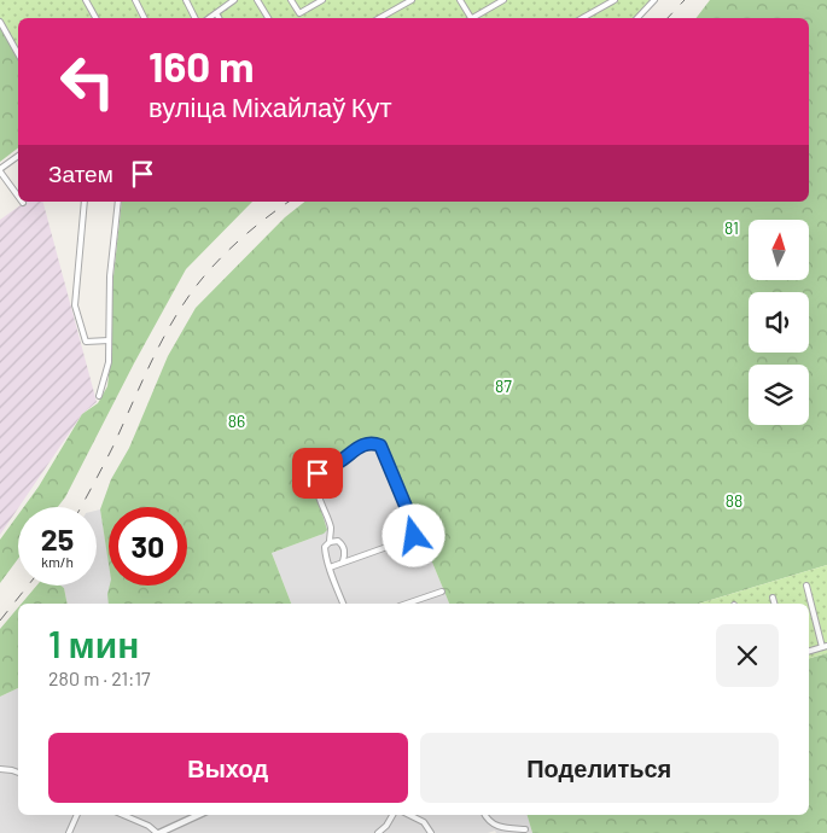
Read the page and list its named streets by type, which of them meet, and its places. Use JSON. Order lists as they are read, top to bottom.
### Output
{
  "parks": [
    "81",
    "87",
    "86",
    "88"
  ],
  "north": "top",
  "page": {
    "turn": ["160 m", "вуліца Міхайлаў Кут"],
    "then": "Затем",
    "speed": "25 km/h",
    "limit": "30",
    "heading": ["1 мин", "280 m · 21:17"],
    "buttons": ["Выход", "Поделиться"]
  }
}
